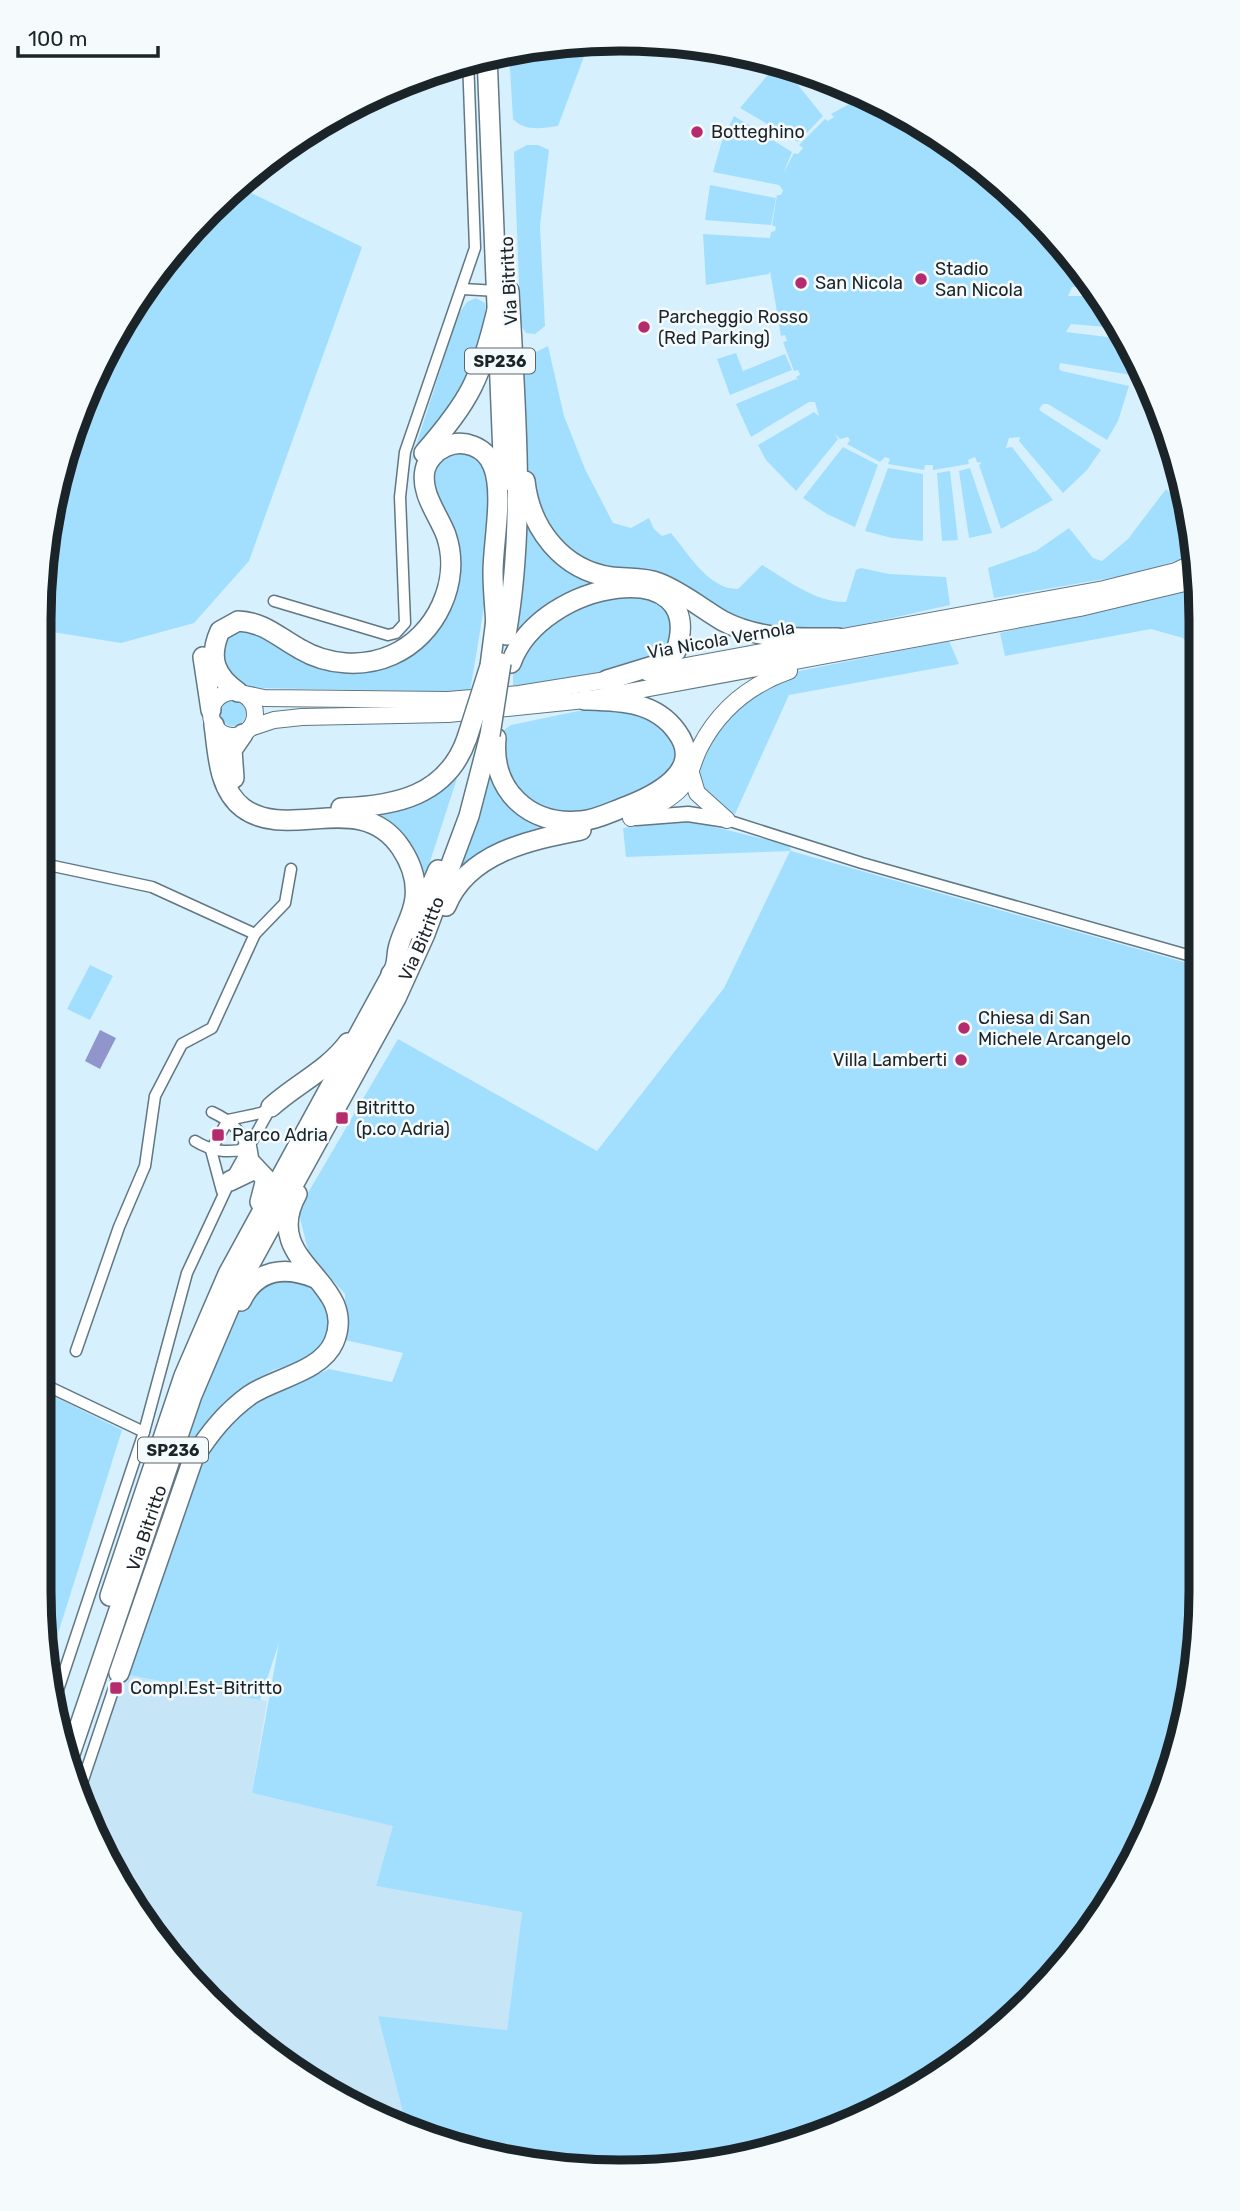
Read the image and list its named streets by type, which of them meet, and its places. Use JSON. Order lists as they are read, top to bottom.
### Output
{
  "streets": {
    "highway": ["Via Bitritto", "SP236"],
    "main road": ["Via Nicola Vernola"]
  },
  "places": {
    "other": [
      "Botteghino",
      "Stadio San Nicola",
      "San Nicola",
      "Parcheggio Rosso (Red Parking)",
      "Chiesa di San Michele Arcangelo",
      "Villa Lamberti"
    ],
    "transit": ["Bitritto (p.co Adria)", "Parco Adria", "Compl.Est-Bitritto"]
  },
  "scale_bar": "100 m"
}
